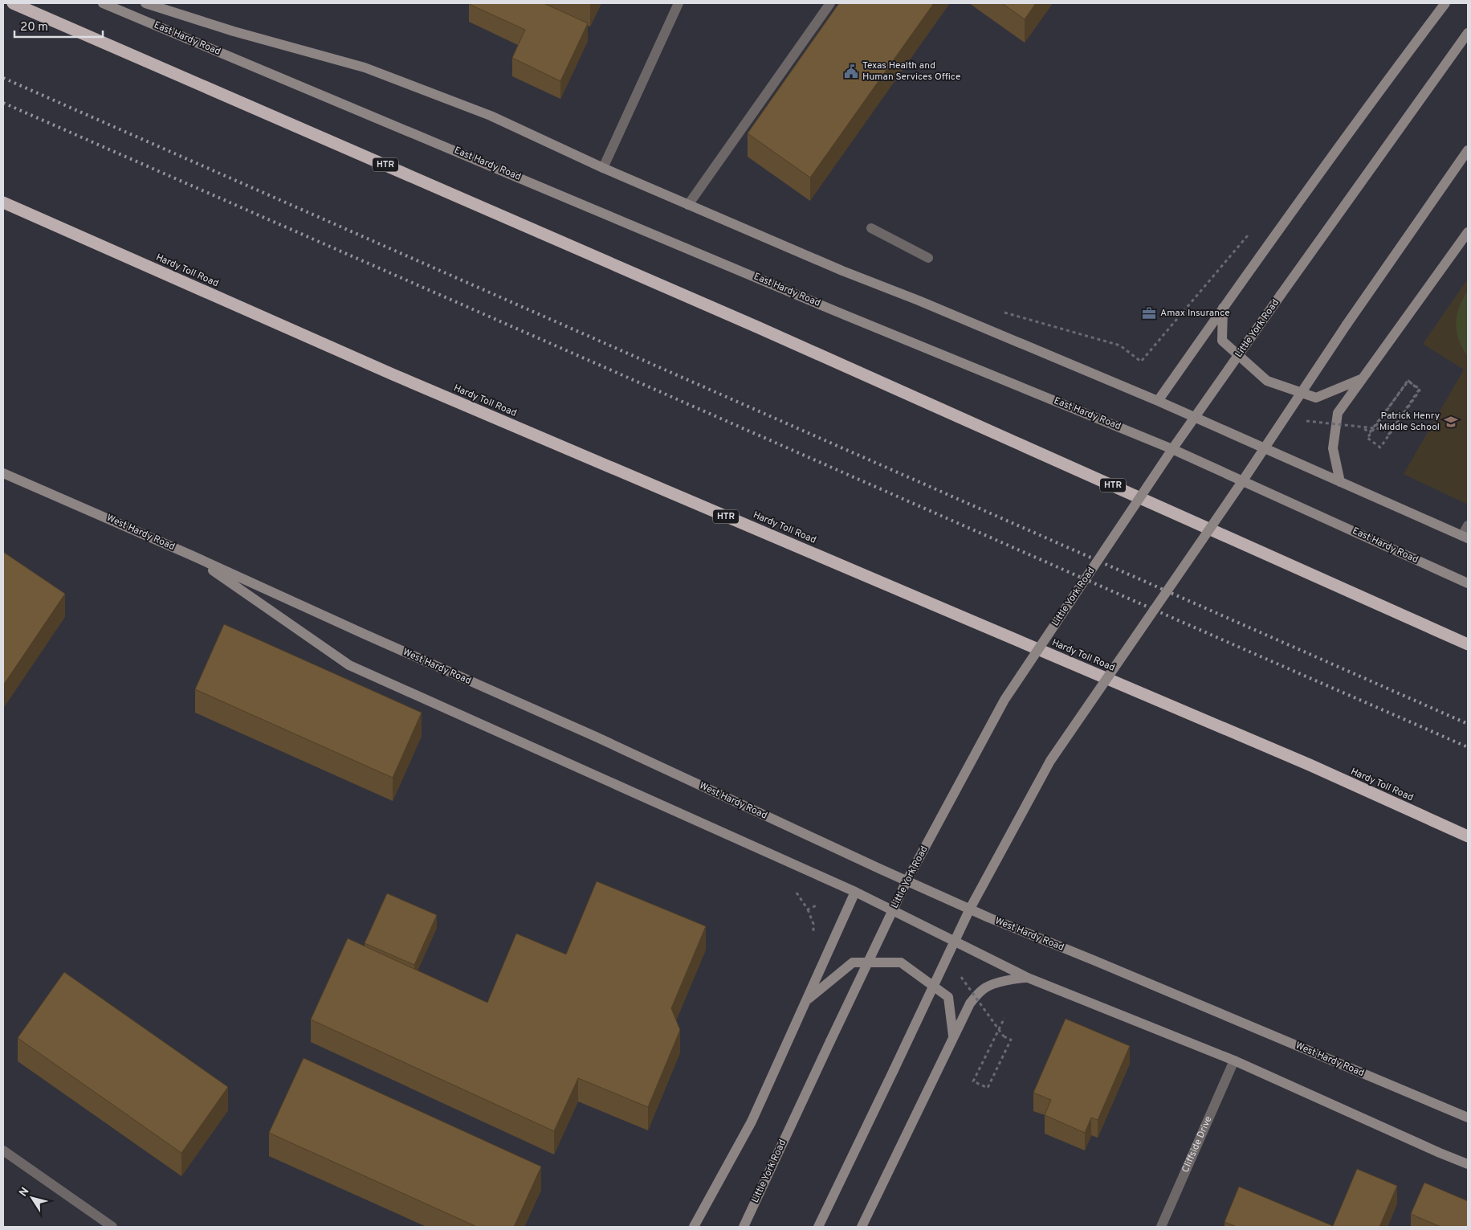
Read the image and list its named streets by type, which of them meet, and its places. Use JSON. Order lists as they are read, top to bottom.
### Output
{
  "streets": {
    "highway": ["HTR", "Hardy Toll Road"],
    "main road": ["East Hardy Road", "Little York Road", "West Hardy Road"],
    "street": ["Cliffside Drive"]
  },
  "crossings": [
    ["East Hardy Road", "Little York Road"],
    ["Little York Road", "West Hardy Road"]
  ],
  "places": {
    "public building": ["Texas Health and Human Services Office"],
    "office": ["Amax Insurance"],
    "school or university": ["Patrick Henry Middle School"]
  },
  "scale_bar": "20 m",
  "north": "top left"
}
